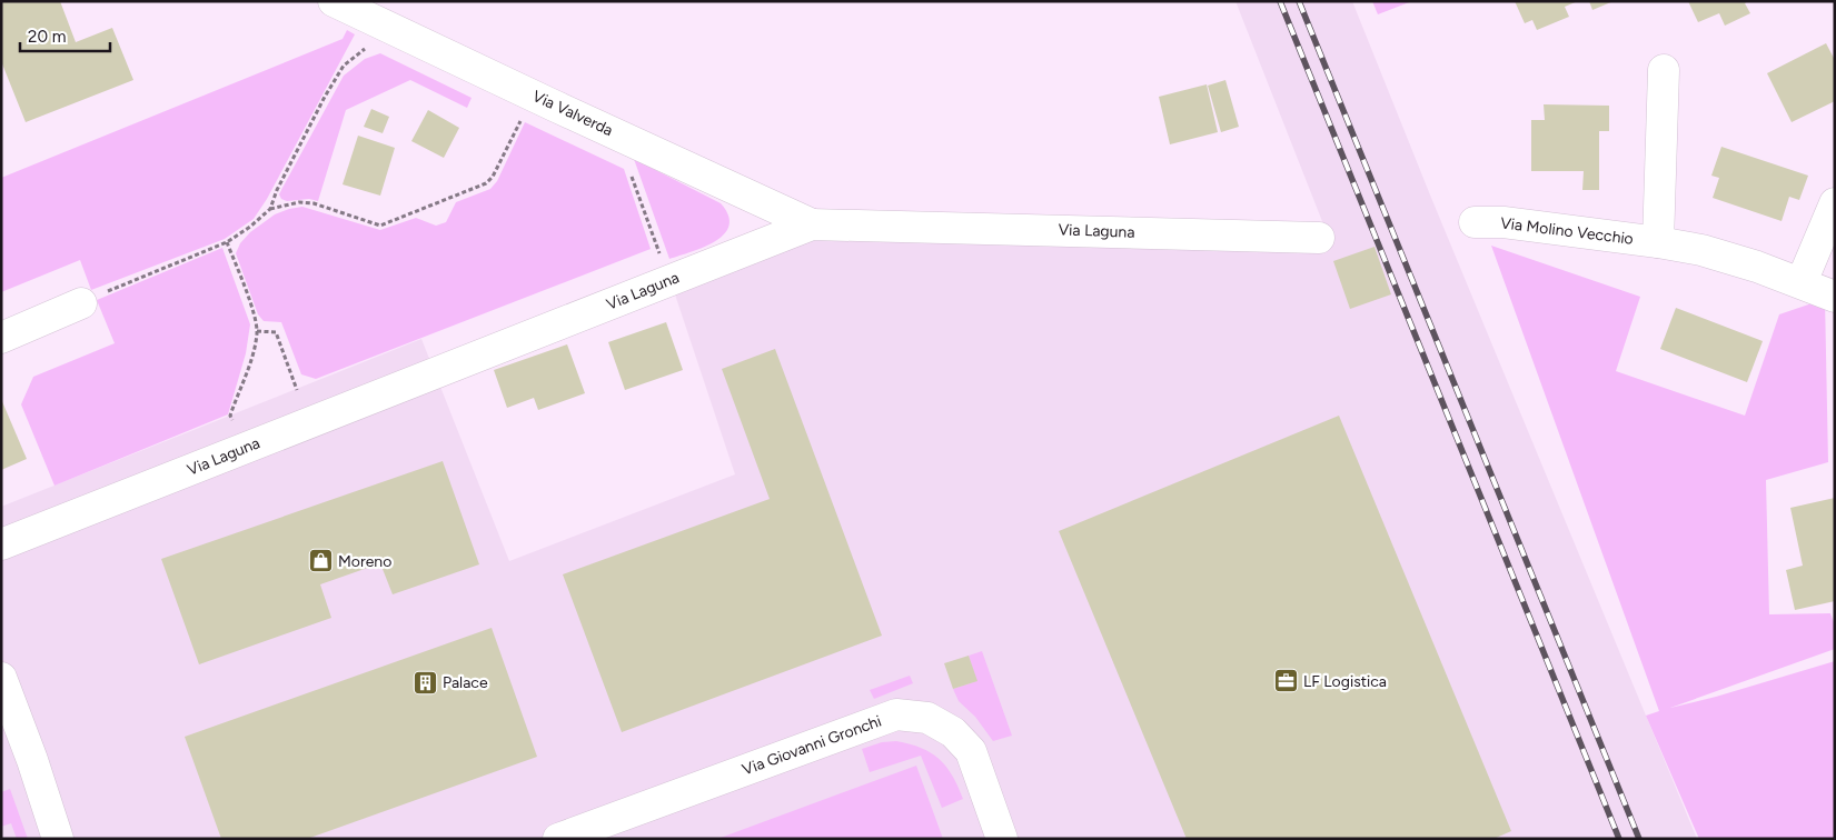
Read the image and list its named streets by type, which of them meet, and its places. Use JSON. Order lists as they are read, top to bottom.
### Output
{
  "streets": {
    "street": [
      "Via Valverda",
      "Via Laguna",
      "Via Molino Vecchio",
      "Via Giovanni Gronchi"
    ]
  },
  "crossings": [
    ["Via Valverda", "Via Laguna"]
  ],
  "places": {
    "shop": ["Moreno"],
    "office": ["LF Logistica"],
    "building": ["Palace"]
  },
  "scale_bar": "20 m"
}
